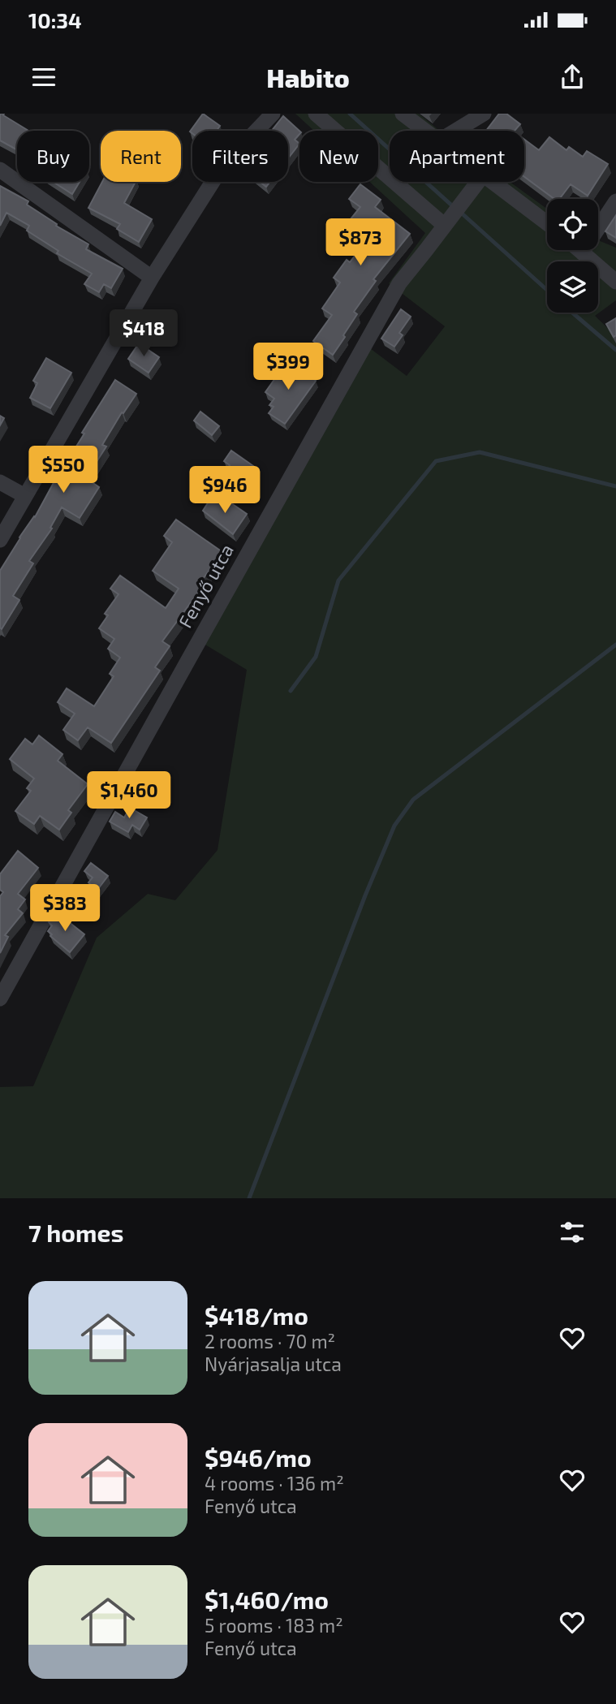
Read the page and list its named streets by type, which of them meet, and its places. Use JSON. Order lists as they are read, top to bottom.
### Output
{
  "streets": {
    "street": ["Fenyő utca"]
  },
  "page": {
    "status": "10:34",
    "header": "Habito",
    "chip": [
      "Buy",
      "Rent",
      "Filters",
      "New",
      "Apartment"
    ],
    "price": [
      "$873",
      "$418",
      "$399",
      "$550",
      "$946",
      "$1,460",
      "$383"
    ],
    "heading": "7 homes",
    "list": [
      {
        "name": "$418/mo",
        "note": "2 rooms · 70 m² · Nyárjasalja utca"
      },
      {
        "name": "$946/mo",
        "note": "4 rooms · 136 m² · Fenyő utca"
      },
      {
        "name": "$1,460/mo",
        "note": "5 rooms · 183 m² · Fenyő utca"
      }
    ]
  }
}
